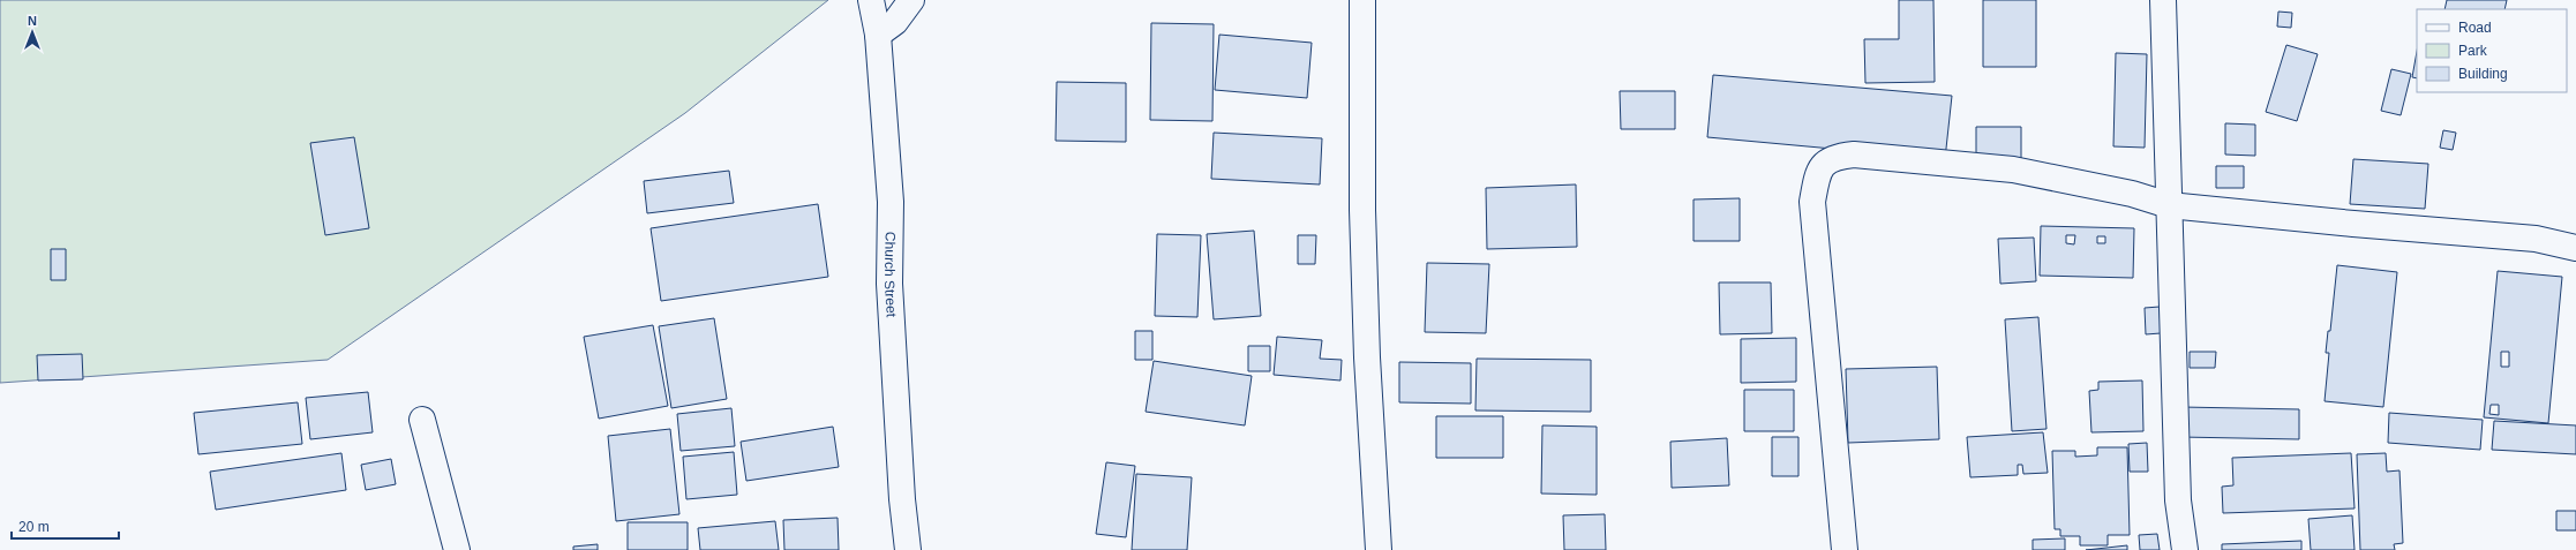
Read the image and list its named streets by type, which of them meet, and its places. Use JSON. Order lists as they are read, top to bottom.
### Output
{
  "streets": {
    "street": ["Church Street"]
  },
  "legend": ["Road", "Park", "Building"],
  "scale_bar": "20 m",
  "north": "top"
}
